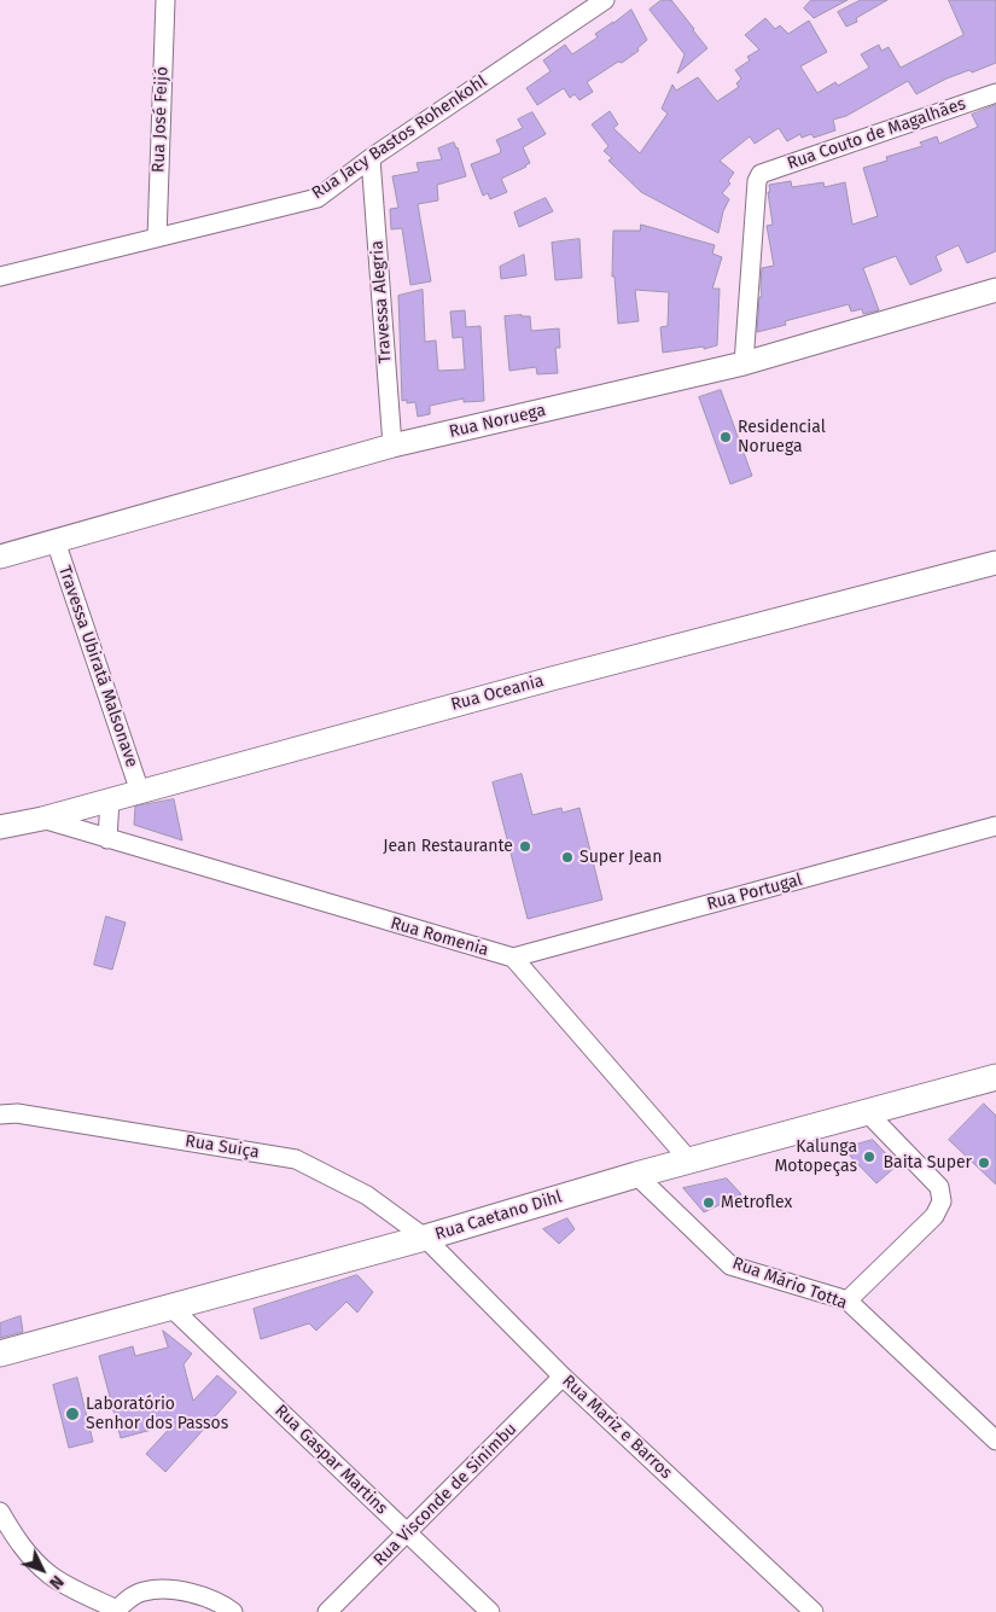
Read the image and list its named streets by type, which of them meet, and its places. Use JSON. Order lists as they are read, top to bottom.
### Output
{
  "streets": {
    "main road": ["Rua Caetano Dihl"],
    "street": [
      "Rua José Feijó",
      "Rua Couto de Magalhães",
      "Rua Jacy Bastos Rohenkohl",
      "Travessa Alegria",
      "Rua Noruega",
      "Travessa Ubiratã Malsonave",
      "Rua Oceania",
      "Rua Portugal",
      "Rua Romenia",
      "Rua Suiça",
      "Rua Mário Totta",
      "Rua Mariz e Barros",
      "Rua Gaspar Martins",
      "Rua Visconde de Sinimbu"
    ]
  },
  "crossings": [
    ["Rua José Feijó", "Rua Jacy Bastos Rohenkohl"],
    ["Rua Couto de Magalhães", "Rua Noruega"],
    ["Rua Jacy Bastos Rohenkohl", "Travessa Alegria"],
    ["Travessa Alegria", "Rua Noruega"],
    ["Rua Noruega", "Travessa Ubiratã Malsonave"],
    ["Travessa Ubiratã Malsonave", "Rua Oceania"],
    ["Rua Oceania", "Rua Romenia"],
    ["Rua Portugal", "Rua Romenia"],
    ["Rua Suiça", "Rua Caetano Dihl"],
    ["Rua Suiça", "Rua Mariz e Barros"],
    ["Rua Caetano Dihl", "Rua Mário Totta"],
    ["Rua Caetano Dihl", "Rua Mariz e Barros"],
    ["Rua Caetano Dihl", "Rua Gaspar Martins"],
    ["Rua Mariz e Barros", "Rua Visconde de Sinimbu"],
    ["Rua Gaspar Martins", "Rua Visconde de Sinimbu"]
  ],
  "places": [
    "Residencial Noruega",
    "Jean Restaurante",
    "Super Jean",
    "Kalunga Motopeças",
    "Baita Super",
    "Metroflex",
    "Laboratório Senhor dos Passos"
  ],
  "north": "bottom right"
}
